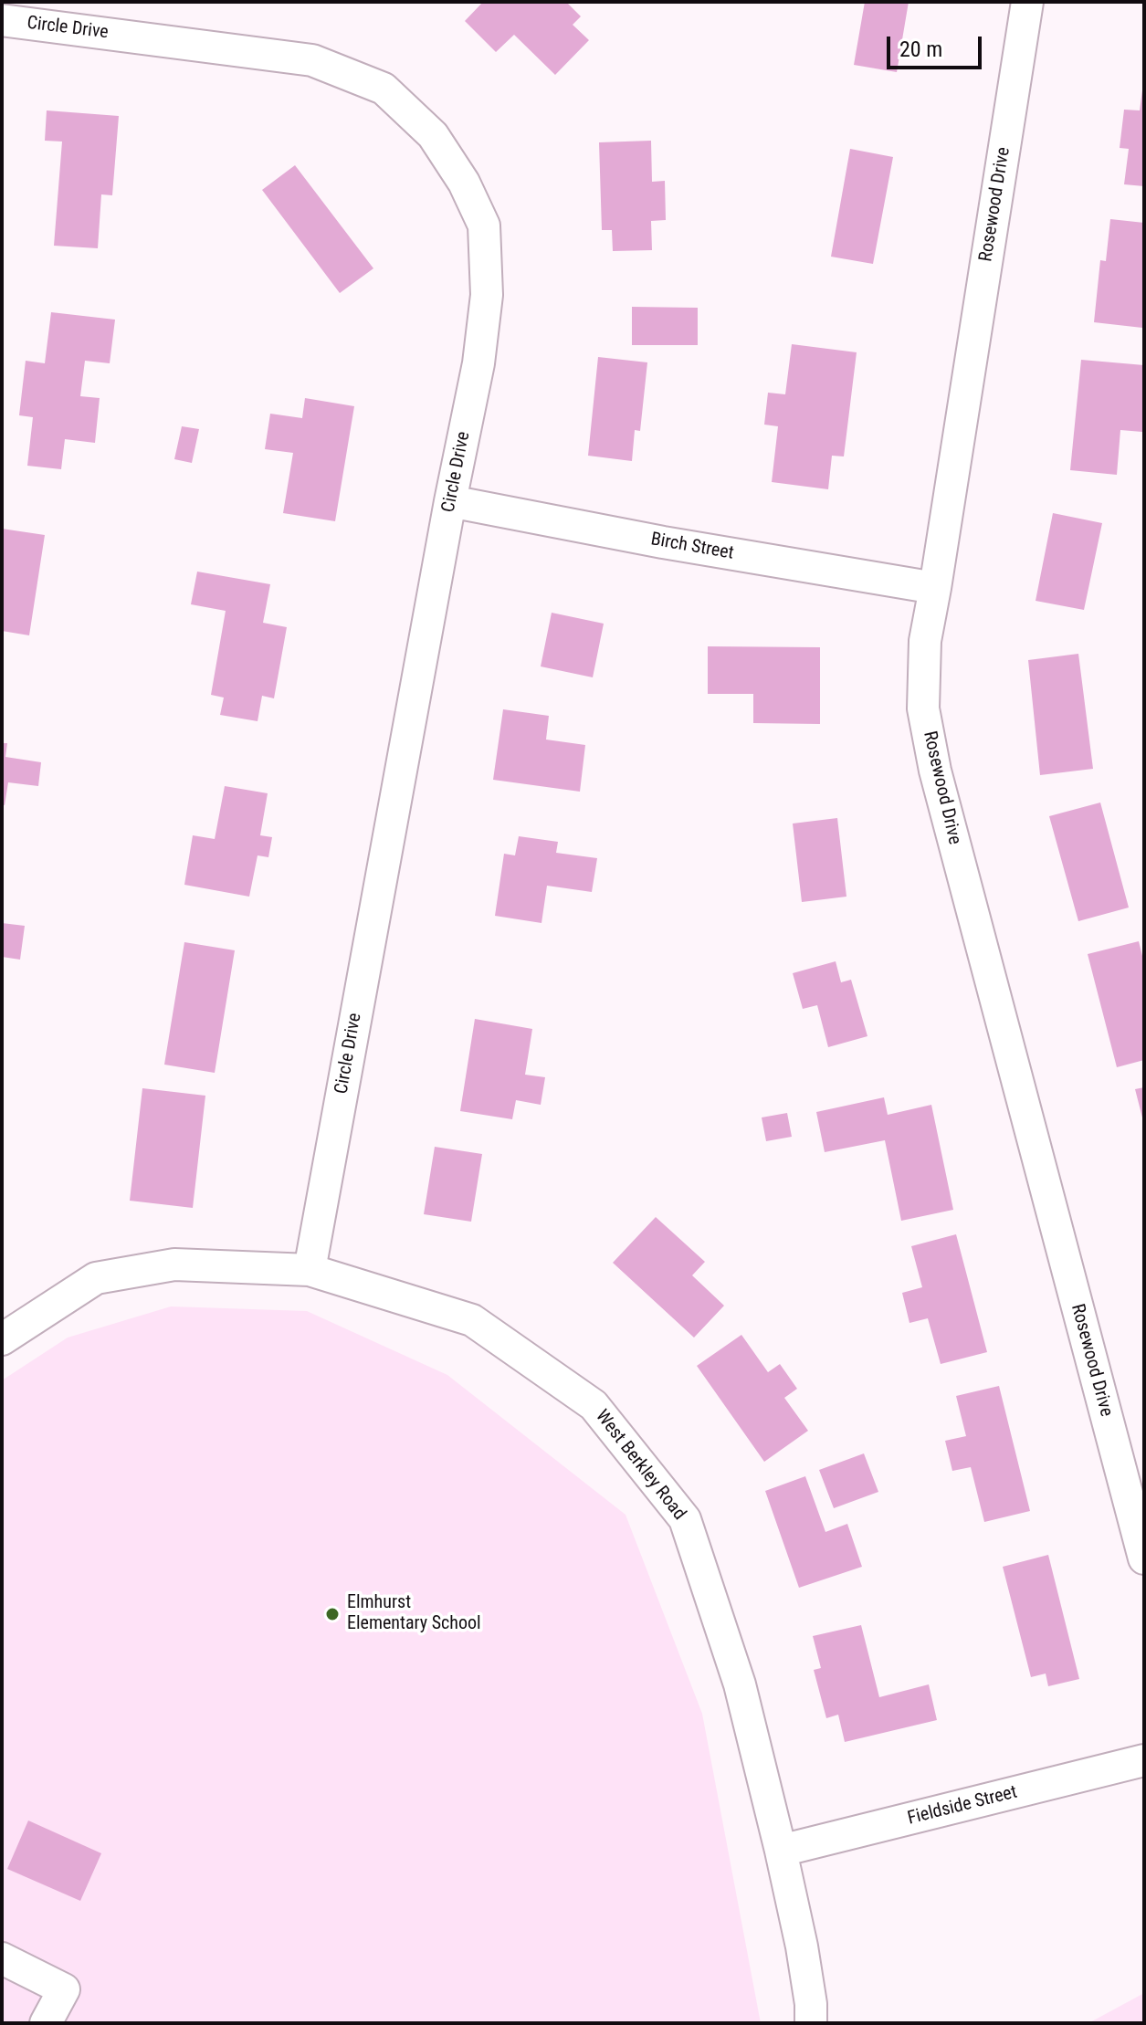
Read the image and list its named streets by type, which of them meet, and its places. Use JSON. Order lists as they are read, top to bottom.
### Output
{
  "streets": {
    "street": [
      "Circle Drive",
      "Rosewood Drive",
      "Birch Street",
      "West Berkley Road",
      "Fieldside Street"
    ]
  },
  "crossings": [
    ["Circle Drive", "Birch Street"],
    ["Circle Drive", "West Berkley Road"],
    ["Rosewood Drive", "Birch Street"],
    ["West Berkley Road", "Fieldside Street"]
  ],
  "places": ["Elmhurst Elementary School"],
  "scale_bar": "20 m"
}
